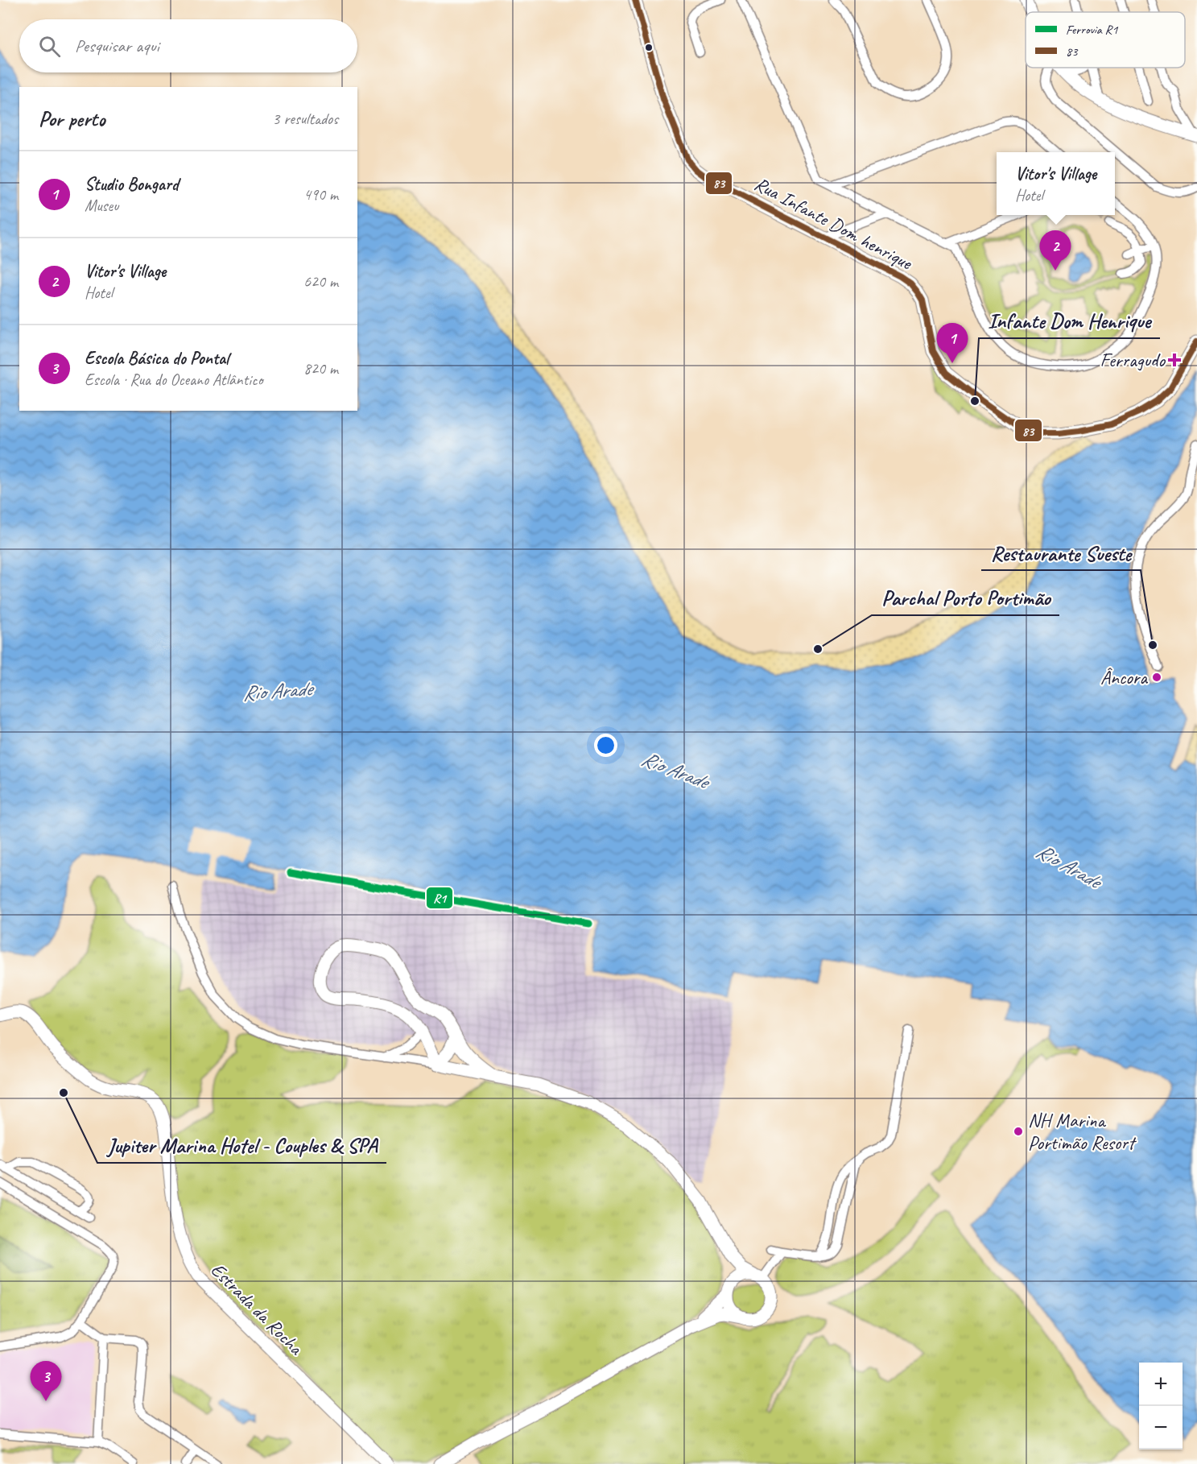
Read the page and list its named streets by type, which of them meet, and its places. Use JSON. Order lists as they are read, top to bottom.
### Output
{
  "streets": {
    "street": ["Rua Infante Dom henrique", "Estrada da Rocha"]
  },
  "water": ["Rio Arade"],
  "places": {
    "health": ["Ferragudo"],
    "other": [
      "Infante Dom Henrique",
      "Restaurante Sueste",
      "Parchal Porto Portimão",
      "Âncora",
      "Jupiter Marina Hotel - Couples & SPA",
      "NH Marina Portimão Resort"
    ]
  },
  "lines": ["transit line 83", "rail line R1"],
  "legend": ["Ferrovia R1", "83"],
  "page": {
    "search": "Pesquisar aqui",
    "heading": ["Por perto", "3 resultados"],
    "list": [
      {
        "mark": "1",
        "name": "Studio Bongard",
        "note": "Museu",
        "value": "490 m"
      },
      {
        "mark": "2",
        "name": "Vitor's Village",
        "note": "Hotel",
        "value": "620 m"
      },
      {
        "mark": "3",
        "name": "Escola Básica do Pontal",
        "note": "Escola · Rua do Oceano Atlântico",
        "value": "820 m"
      }
    ],
    "popup": ["Vitor's Village", "Hotel"],
    "pins": ["2", "1", "3"],
    "map_buttons": ["+", "−"]
  }
}
